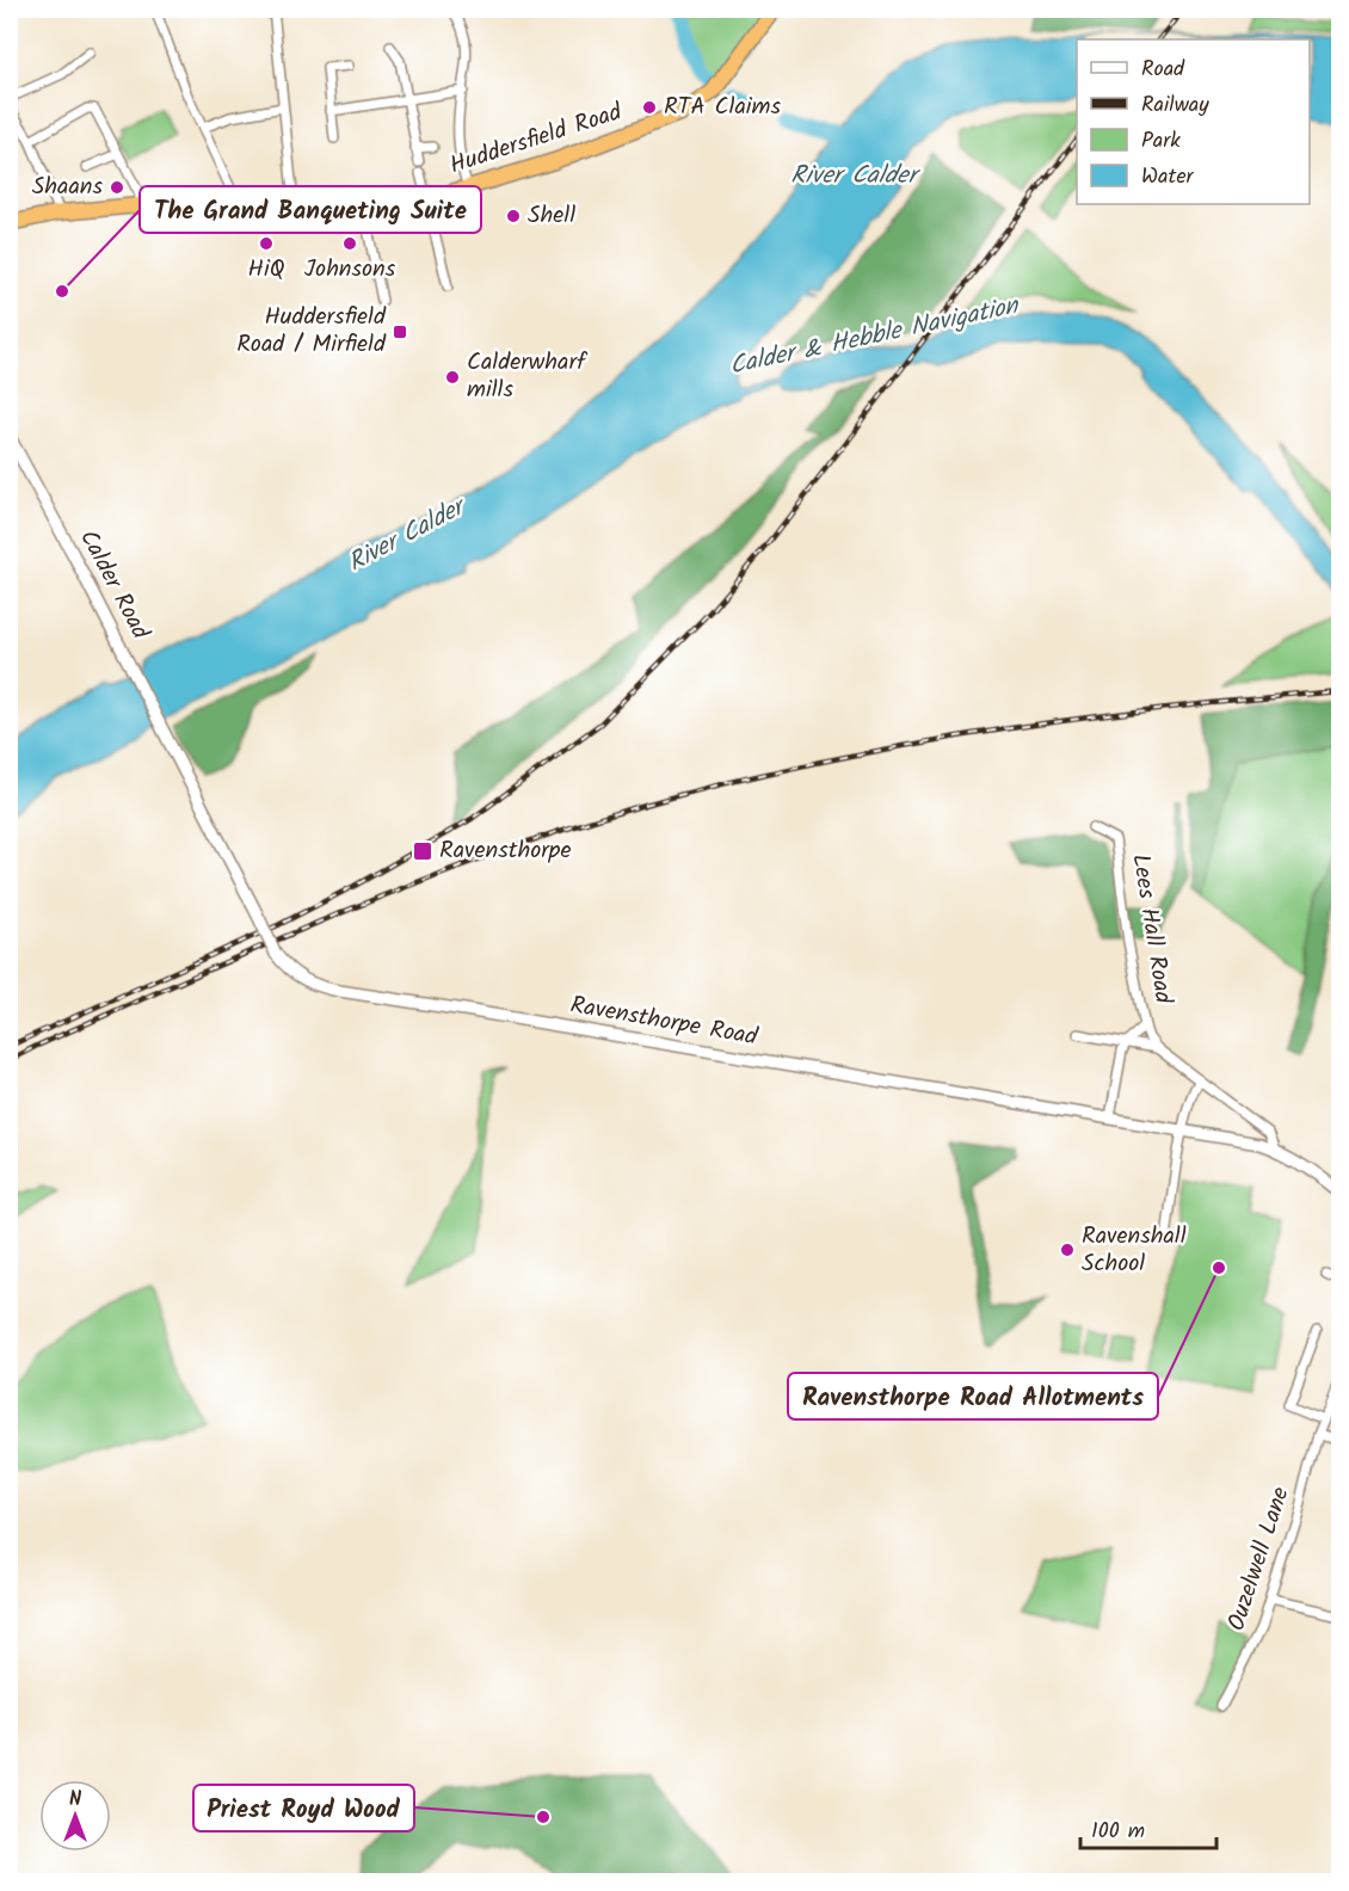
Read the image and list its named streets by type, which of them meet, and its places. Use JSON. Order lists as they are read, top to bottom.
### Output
{
  "streets": {
    "highway": ["Huddersfield Road"],
    "street": [
      "Calder Road",
      "Lees Hall Road",
      "Ravensthorpe Road",
      "Ouzelwell Lane"
    ]
  },
  "crossings": [
    ["Calder Road", "Ravensthorpe Road"],
    ["Lees Hall Road", "Ravensthorpe Road"]
  ],
  "water": ["River Calder", "Calder & Hebble Navigation"],
  "places": {
    "other": [
      "RTA Claims",
      "Shaans",
      "Shell",
      "HiQ",
      "Johnsons",
      "The Grand Banqueting Suite",
      "Calderwharf mills",
      "Ravenshall School",
      "Ravensthorpe Road Allotments",
      "Priest Royd Wood"
    ],
    "transit": ["Huddersfield Road / Mirfield", "Ravensthorpe"]
  },
  "legend": [
    "Road",
    "Railway",
    "Park",
    "Water"
  ],
  "scale_bar": "100 m",
  "north": "top"
}
